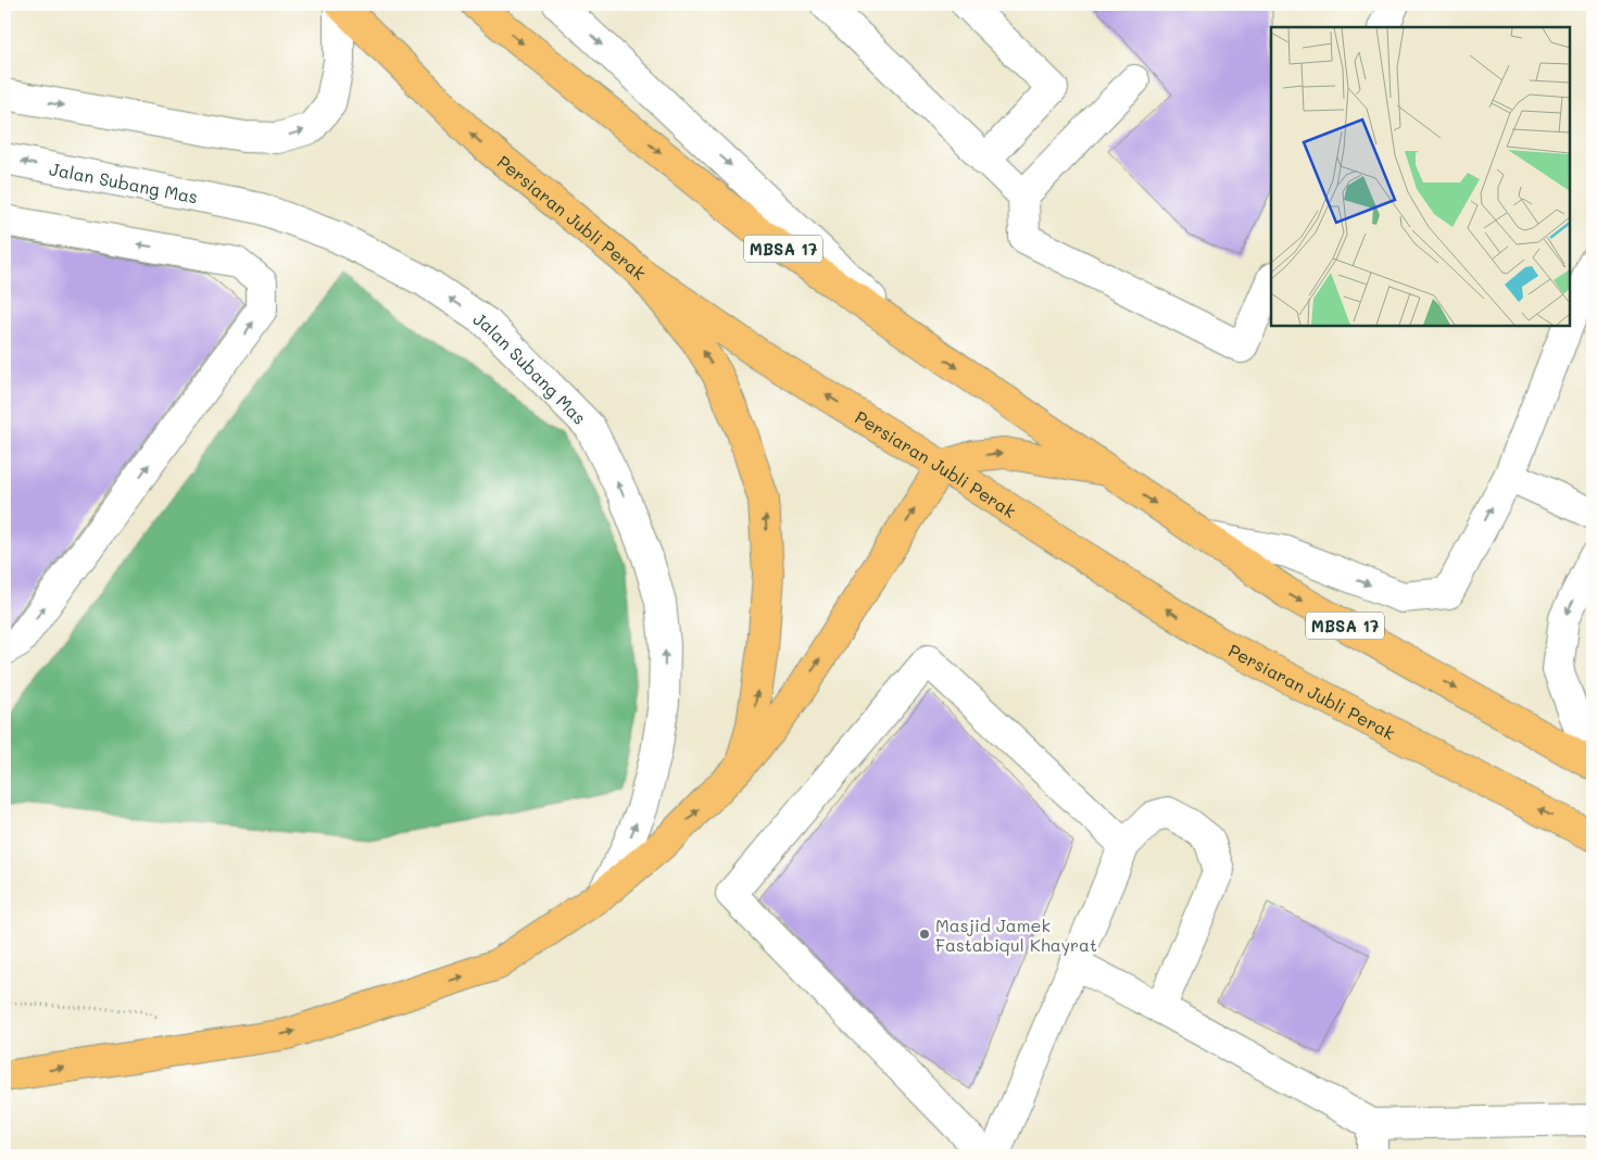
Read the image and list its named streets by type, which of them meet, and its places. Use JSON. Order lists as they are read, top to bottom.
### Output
{
  "streets": {
    "main road": ["Persiaran Jubli Perak", "MBSA 17"],
    "street": ["Jalan Subang Mas"]
  },
  "one_way": ["Jalan Subang Mas"],
  "places": ["Masjid Jamek Fastabiqul Khayrat"]
}
